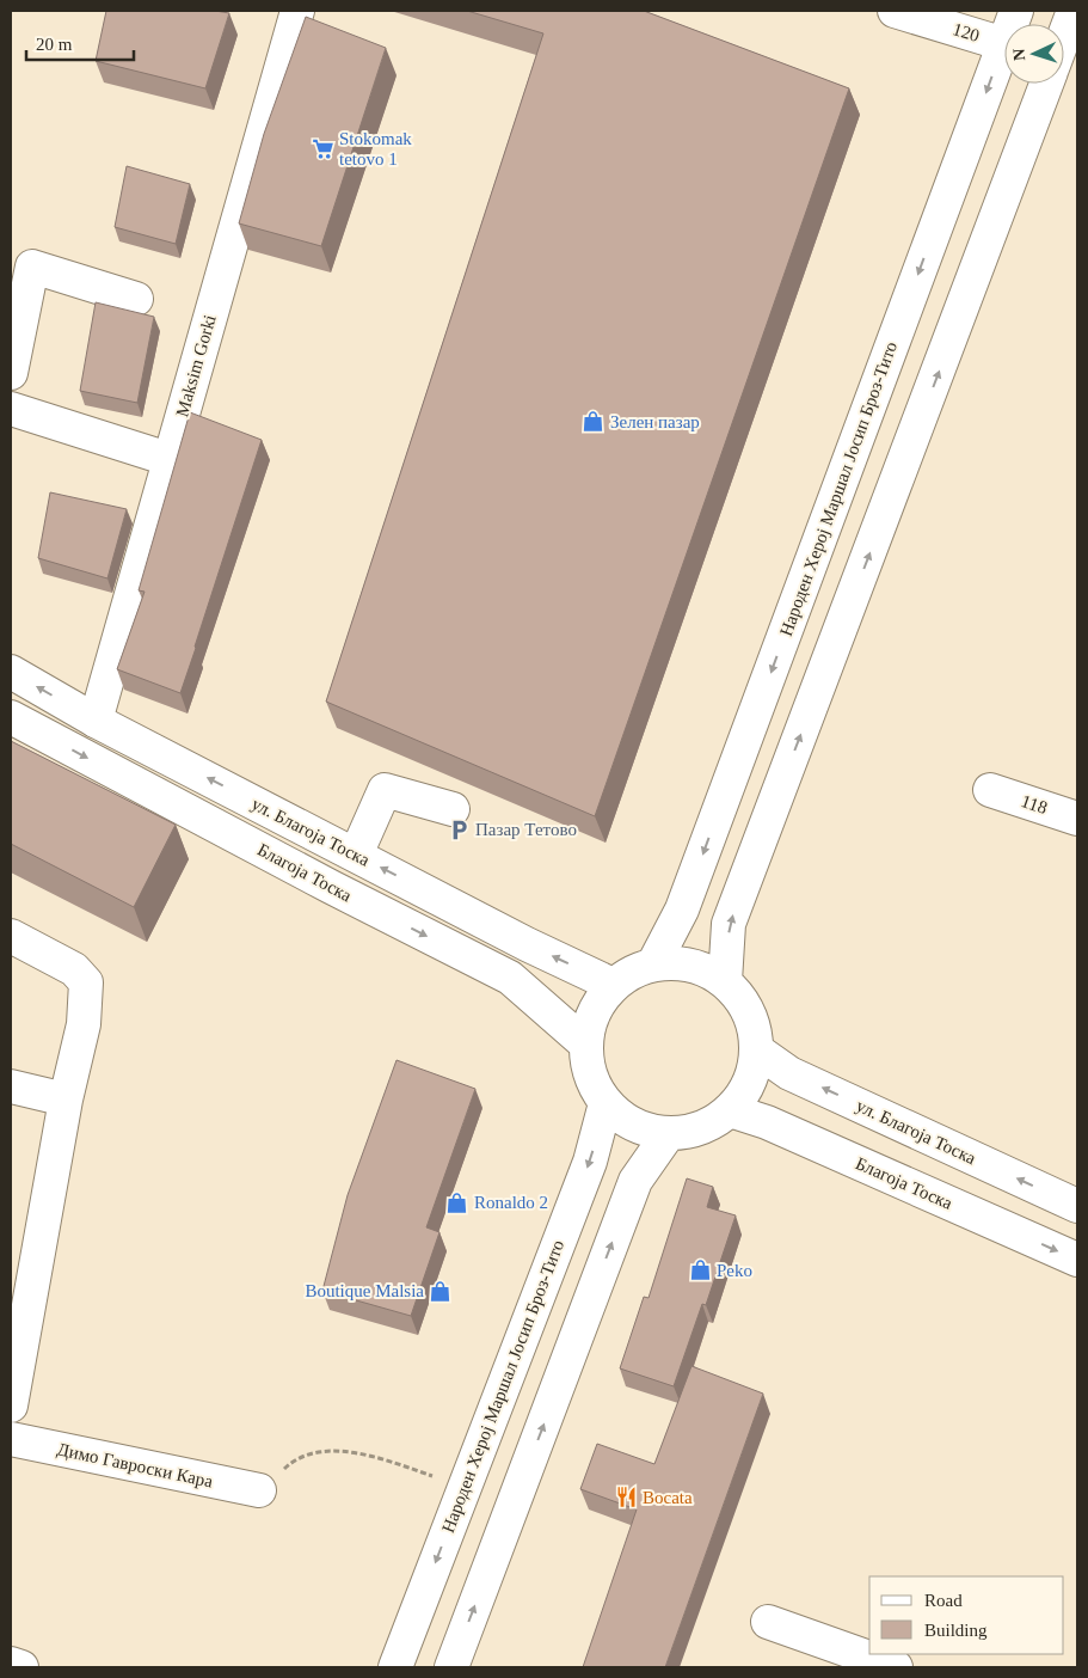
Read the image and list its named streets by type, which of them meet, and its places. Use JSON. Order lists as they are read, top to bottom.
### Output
{
  "streets": {
    "main road": [
      "120",
      "Maksim Gorki",
      "Народен Херој Маршал Јосип Броз-Тито",
      "118",
      "ул. Благоја Тоска",
      "Благоја Тоска",
      "Димо Гавроски Кара"
    ]
  },
  "crossings": [
    ["120", "Народен Херој Маршал Јосип Броз-Тито"],
    ["Maksim Gorki", "ул. Благоја Тоска"],
    ["Народен Херој Маршал Јосип Броз-Тито", "ул. Благоја Тоска"],
    ["Народен Херој Маршал Јосип Броз-Тито", "Благоја Тоска"],
    ["ул. Благоја Тоска", "Благоја Тоска"]
  ],
  "one_way": ["ул. Благоја Тоска", "Благоја Тоска"],
  "places": {
    "supermarket": ["Stokomak tetovo 1"],
    "shop": [
      "Зелен пазар",
      "Ronaldo 2",
      "Peko",
      "Boutique Malsia"
    ],
    "parking": ["Пазар Тетово"],
    "restaurant": ["Bocata"]
  },
  "legend": ["Road", "Building"],
  "scale_bar": "20 m",
  "north": "left"
}
